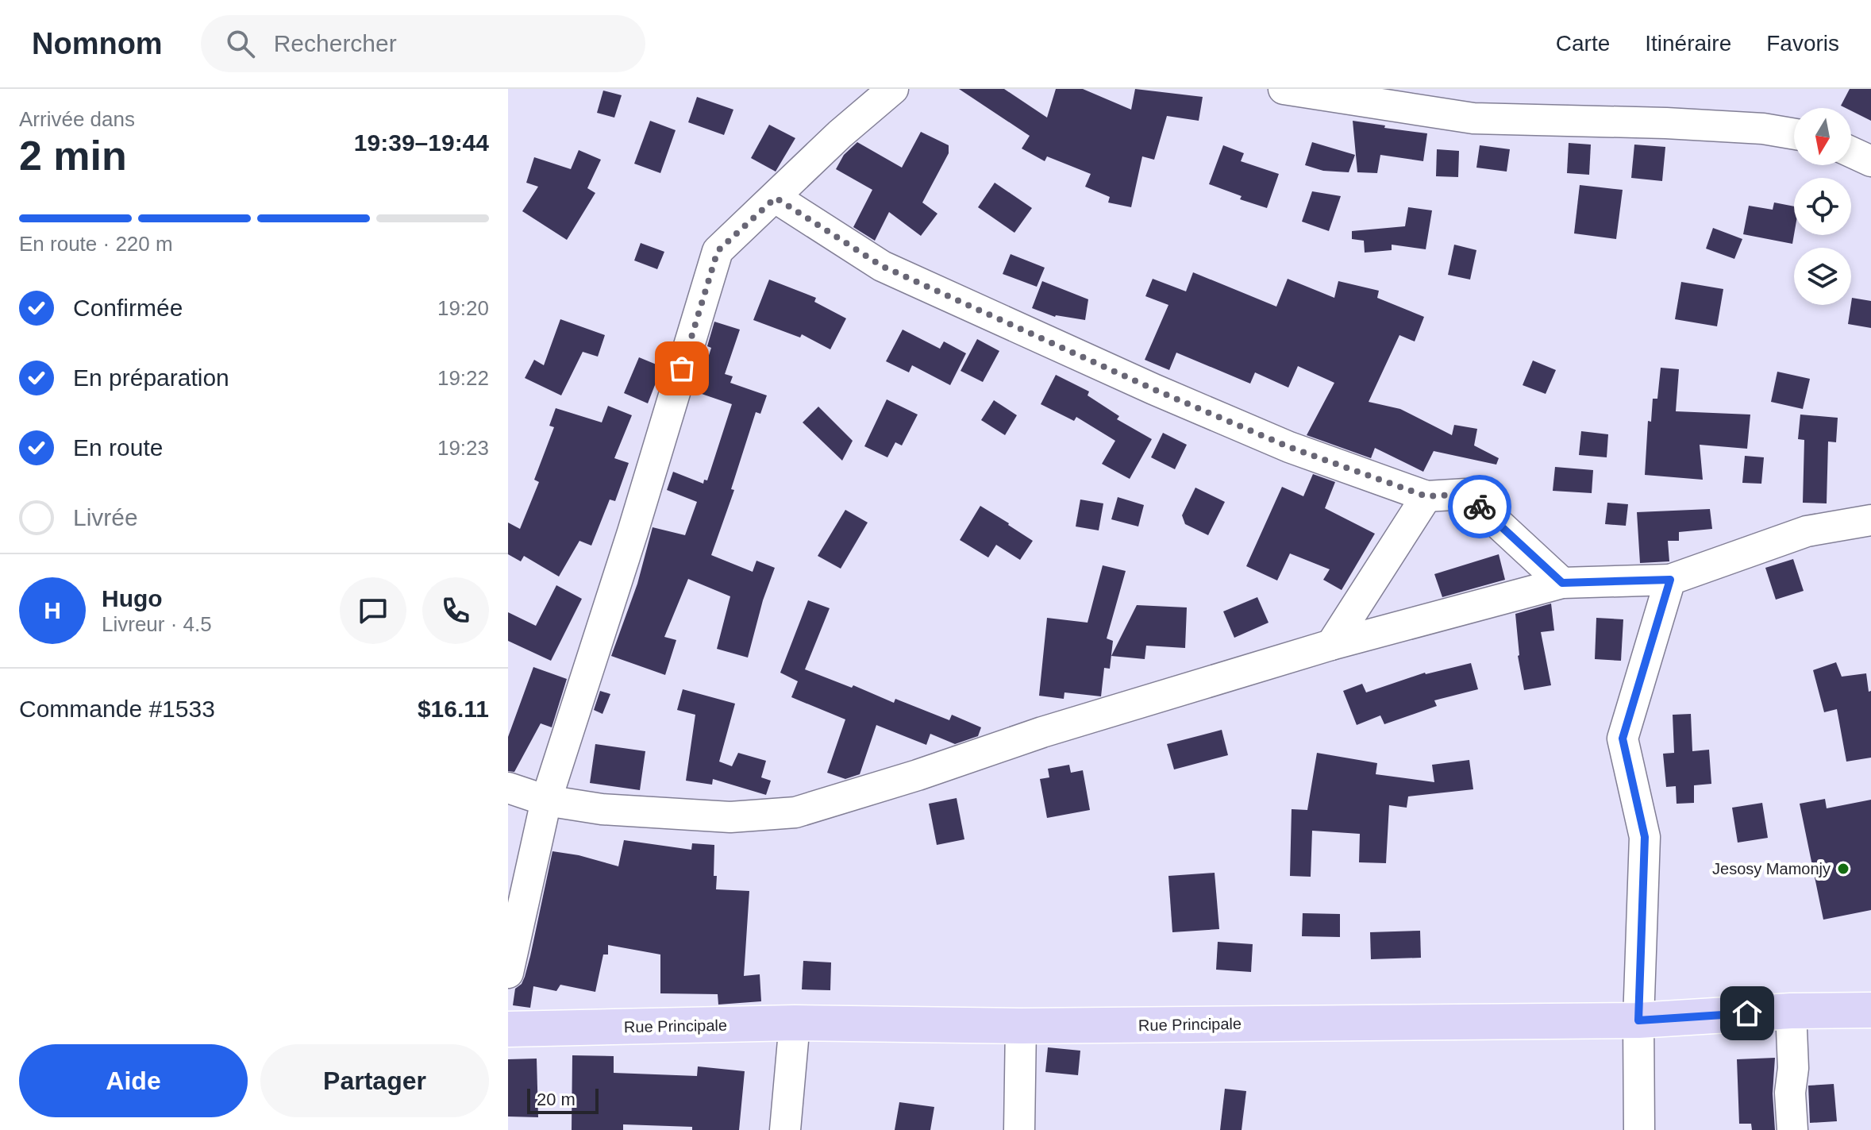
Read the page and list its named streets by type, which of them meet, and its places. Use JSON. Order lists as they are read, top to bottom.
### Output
{
  "streets": {
    "main road": ["Rue Principale"]
  },
  "places": ["Jesosy Mamonjy"],
  "scale_bar": "20 m",
  "north": "bottom",
  "page": {
    "header": "Nomnom",
    "search": "Rechercher",
    "nav": ["Carte", "Itinéraire", "Favoris"],
    "heading": ["2 min", "Arrivée dans", "19:39–19:44"],
    "panel": [
      "Hugo",
      "Livreur · 4.5",
      "Commande #1533",
      "$16.11"
    ],
    "bar": "En route · 220 m",
    "list": [
      ["Confirmée", "19:20"],
      ["En préparation", "19:22"],
      ["En route", "19:23"],
      "Livrée"
    ],
    "round": "H",
    "buttons": ["Aide", "Partager"],
    "scale": "20 m"
  }
}
